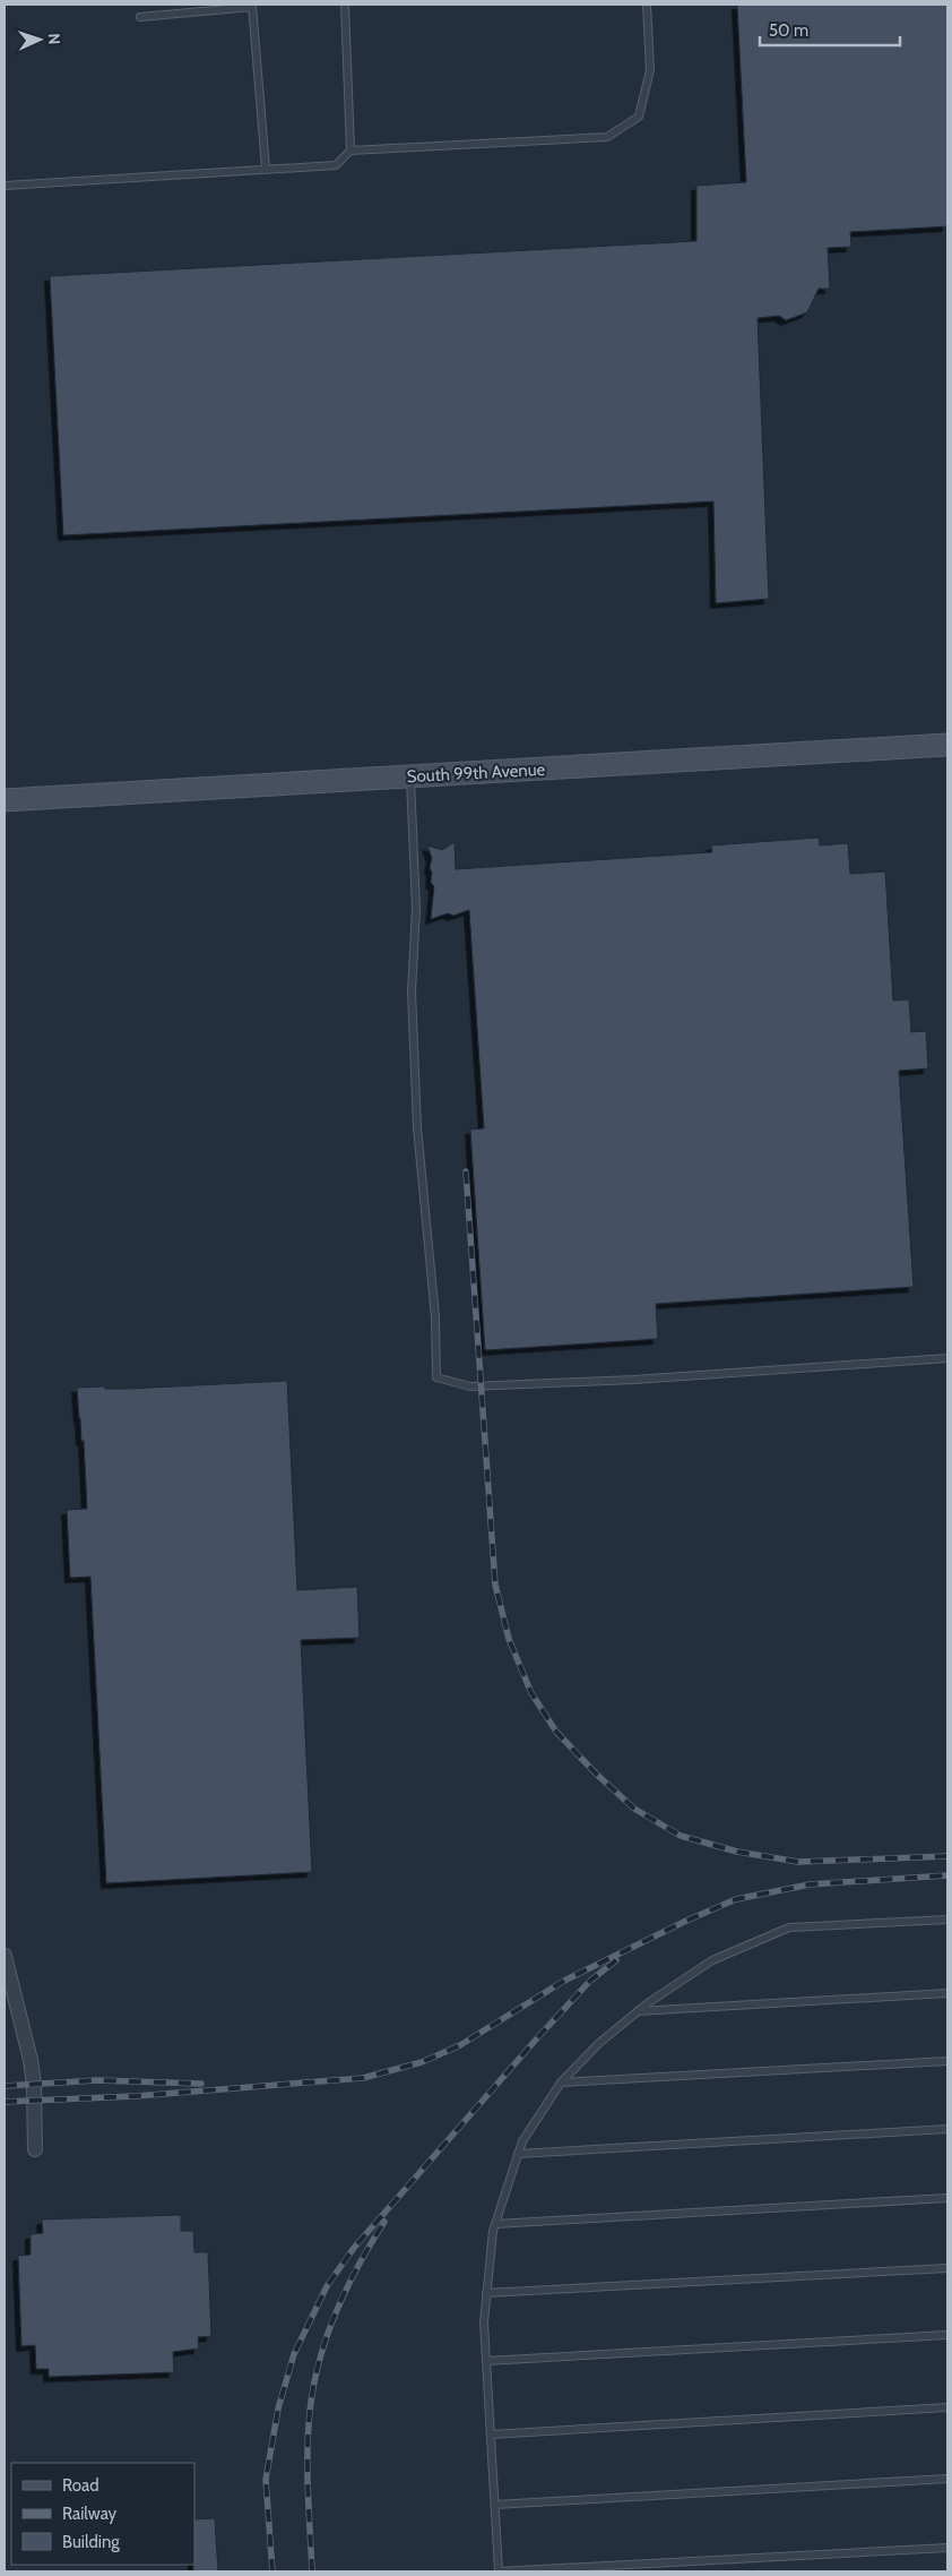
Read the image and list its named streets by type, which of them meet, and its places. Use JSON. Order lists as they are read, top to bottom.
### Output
{
  "streets": {
    "main road": ["South 99th Avenue"]
  },
  "legend": ["Road", "Railway", "Building"],
  "scale_bar": "50 m",
  "north": "right"
}
